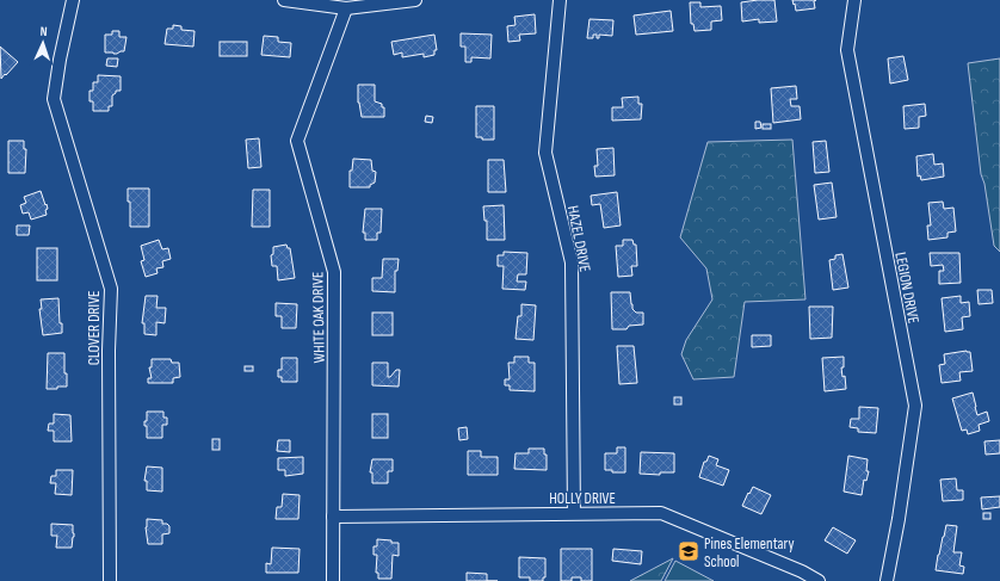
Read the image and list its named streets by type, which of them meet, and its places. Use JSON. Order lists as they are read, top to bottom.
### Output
{
  "streets": {
    "street": [
      "HAZEL DRIVE",
      "LEGION DRIVE",
      "WHITE OAK DRIVE",
      "CLOVER DRIVE",
      "HOLLY DRIVE"
    ]
  },
  "crossings": [
    ["HAZEL DRIVE", "HOLLY DRIVE"],
    ["WHITE OAK DRIVE", "HOLLY DRIVE"]
  ],
  "places": {
    "school or university": ["Pines Elementary School"]
  },
  "north": "top"
}
